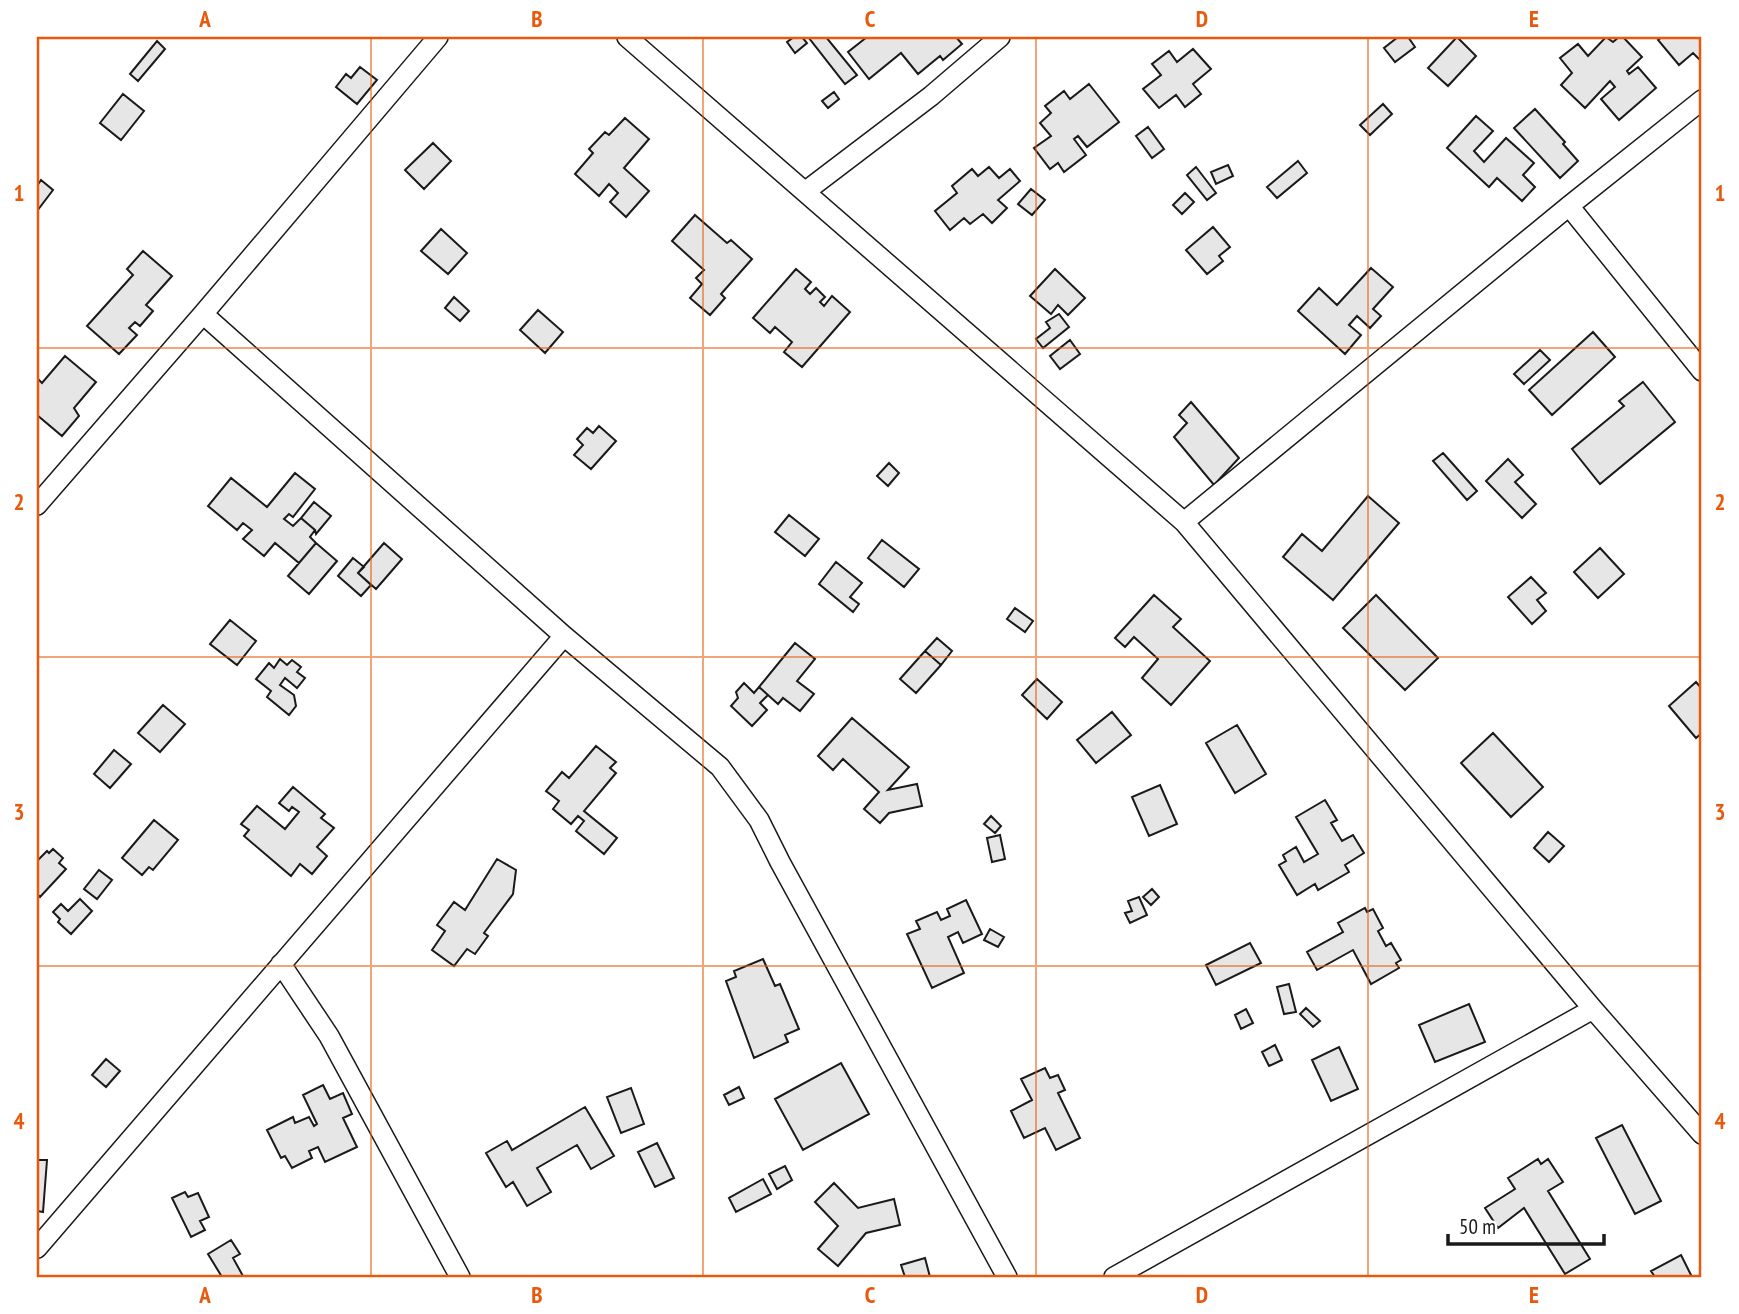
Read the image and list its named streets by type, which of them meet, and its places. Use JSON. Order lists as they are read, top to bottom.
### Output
{
  "scale_bar": "50 m",
  "grid": {
    "columns": [
      "A",
      "B",
      "C",
      "D",
      "E"
    ],
    "rows": [
      "1",
      "2",
      "3",
      "4"
    ]
  }
}
